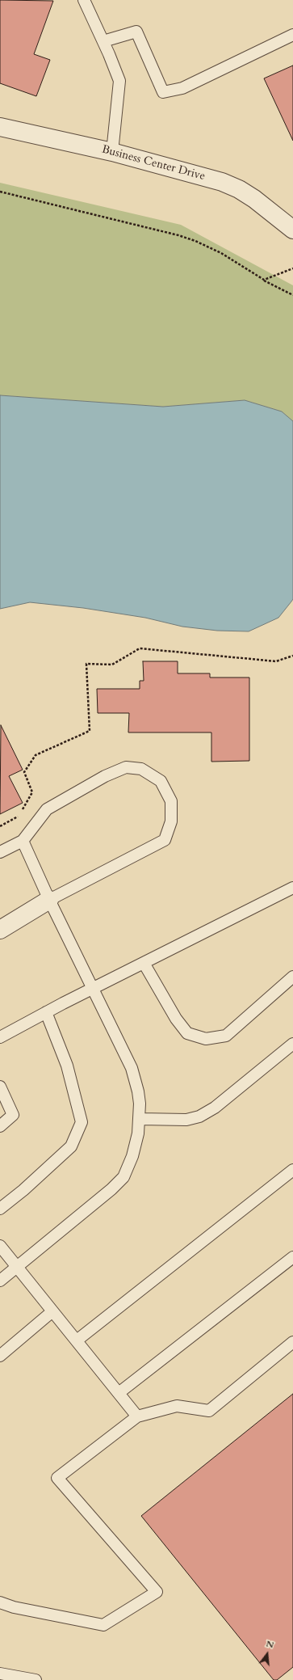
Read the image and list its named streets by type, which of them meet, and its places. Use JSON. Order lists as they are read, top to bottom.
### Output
{
  "streets": {
    "street": ["Business Center Drive"]
  },
  "north": "top"
}
